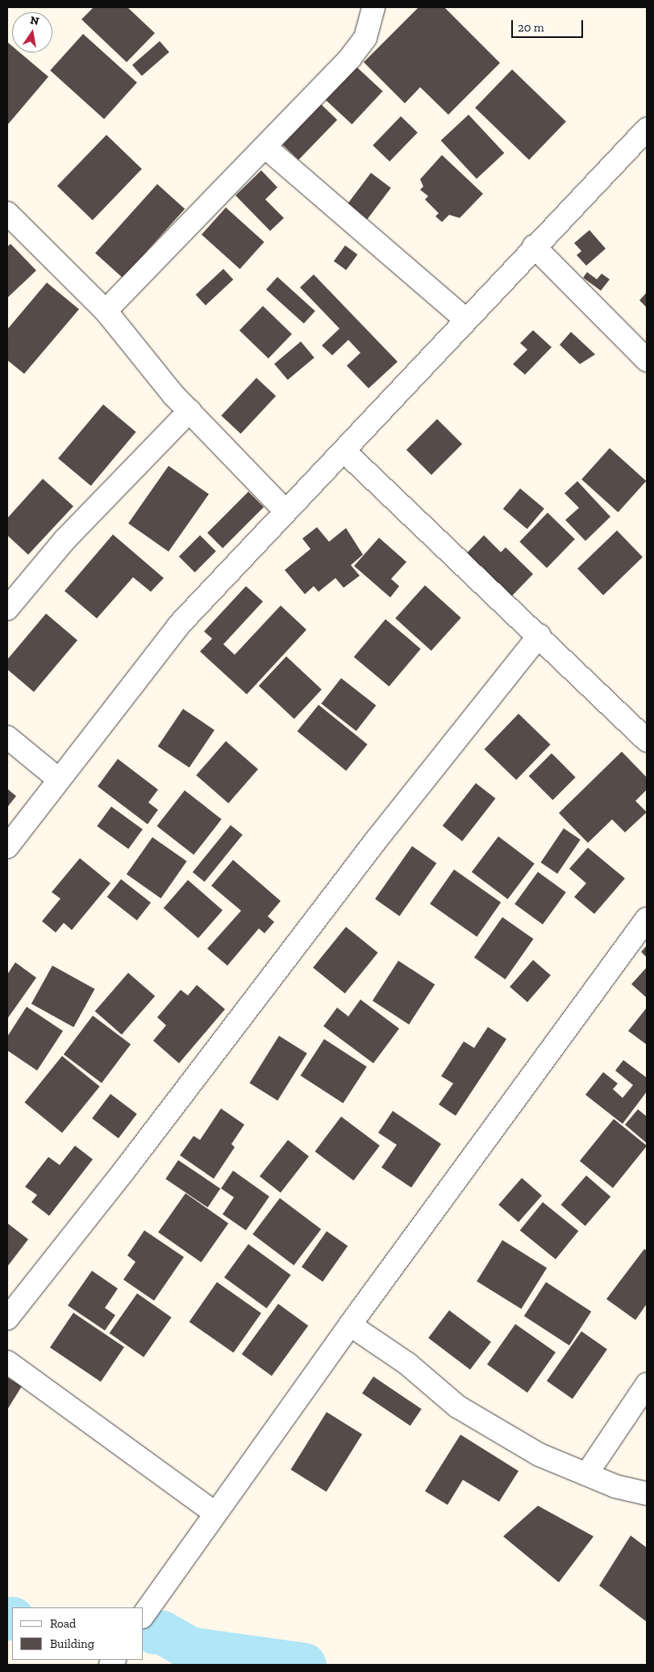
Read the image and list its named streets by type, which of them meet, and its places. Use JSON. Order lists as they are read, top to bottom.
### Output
{
  "legend": ["Road", "Building"],
  "scale_bar": "20 m",
  "north": "top"
}
